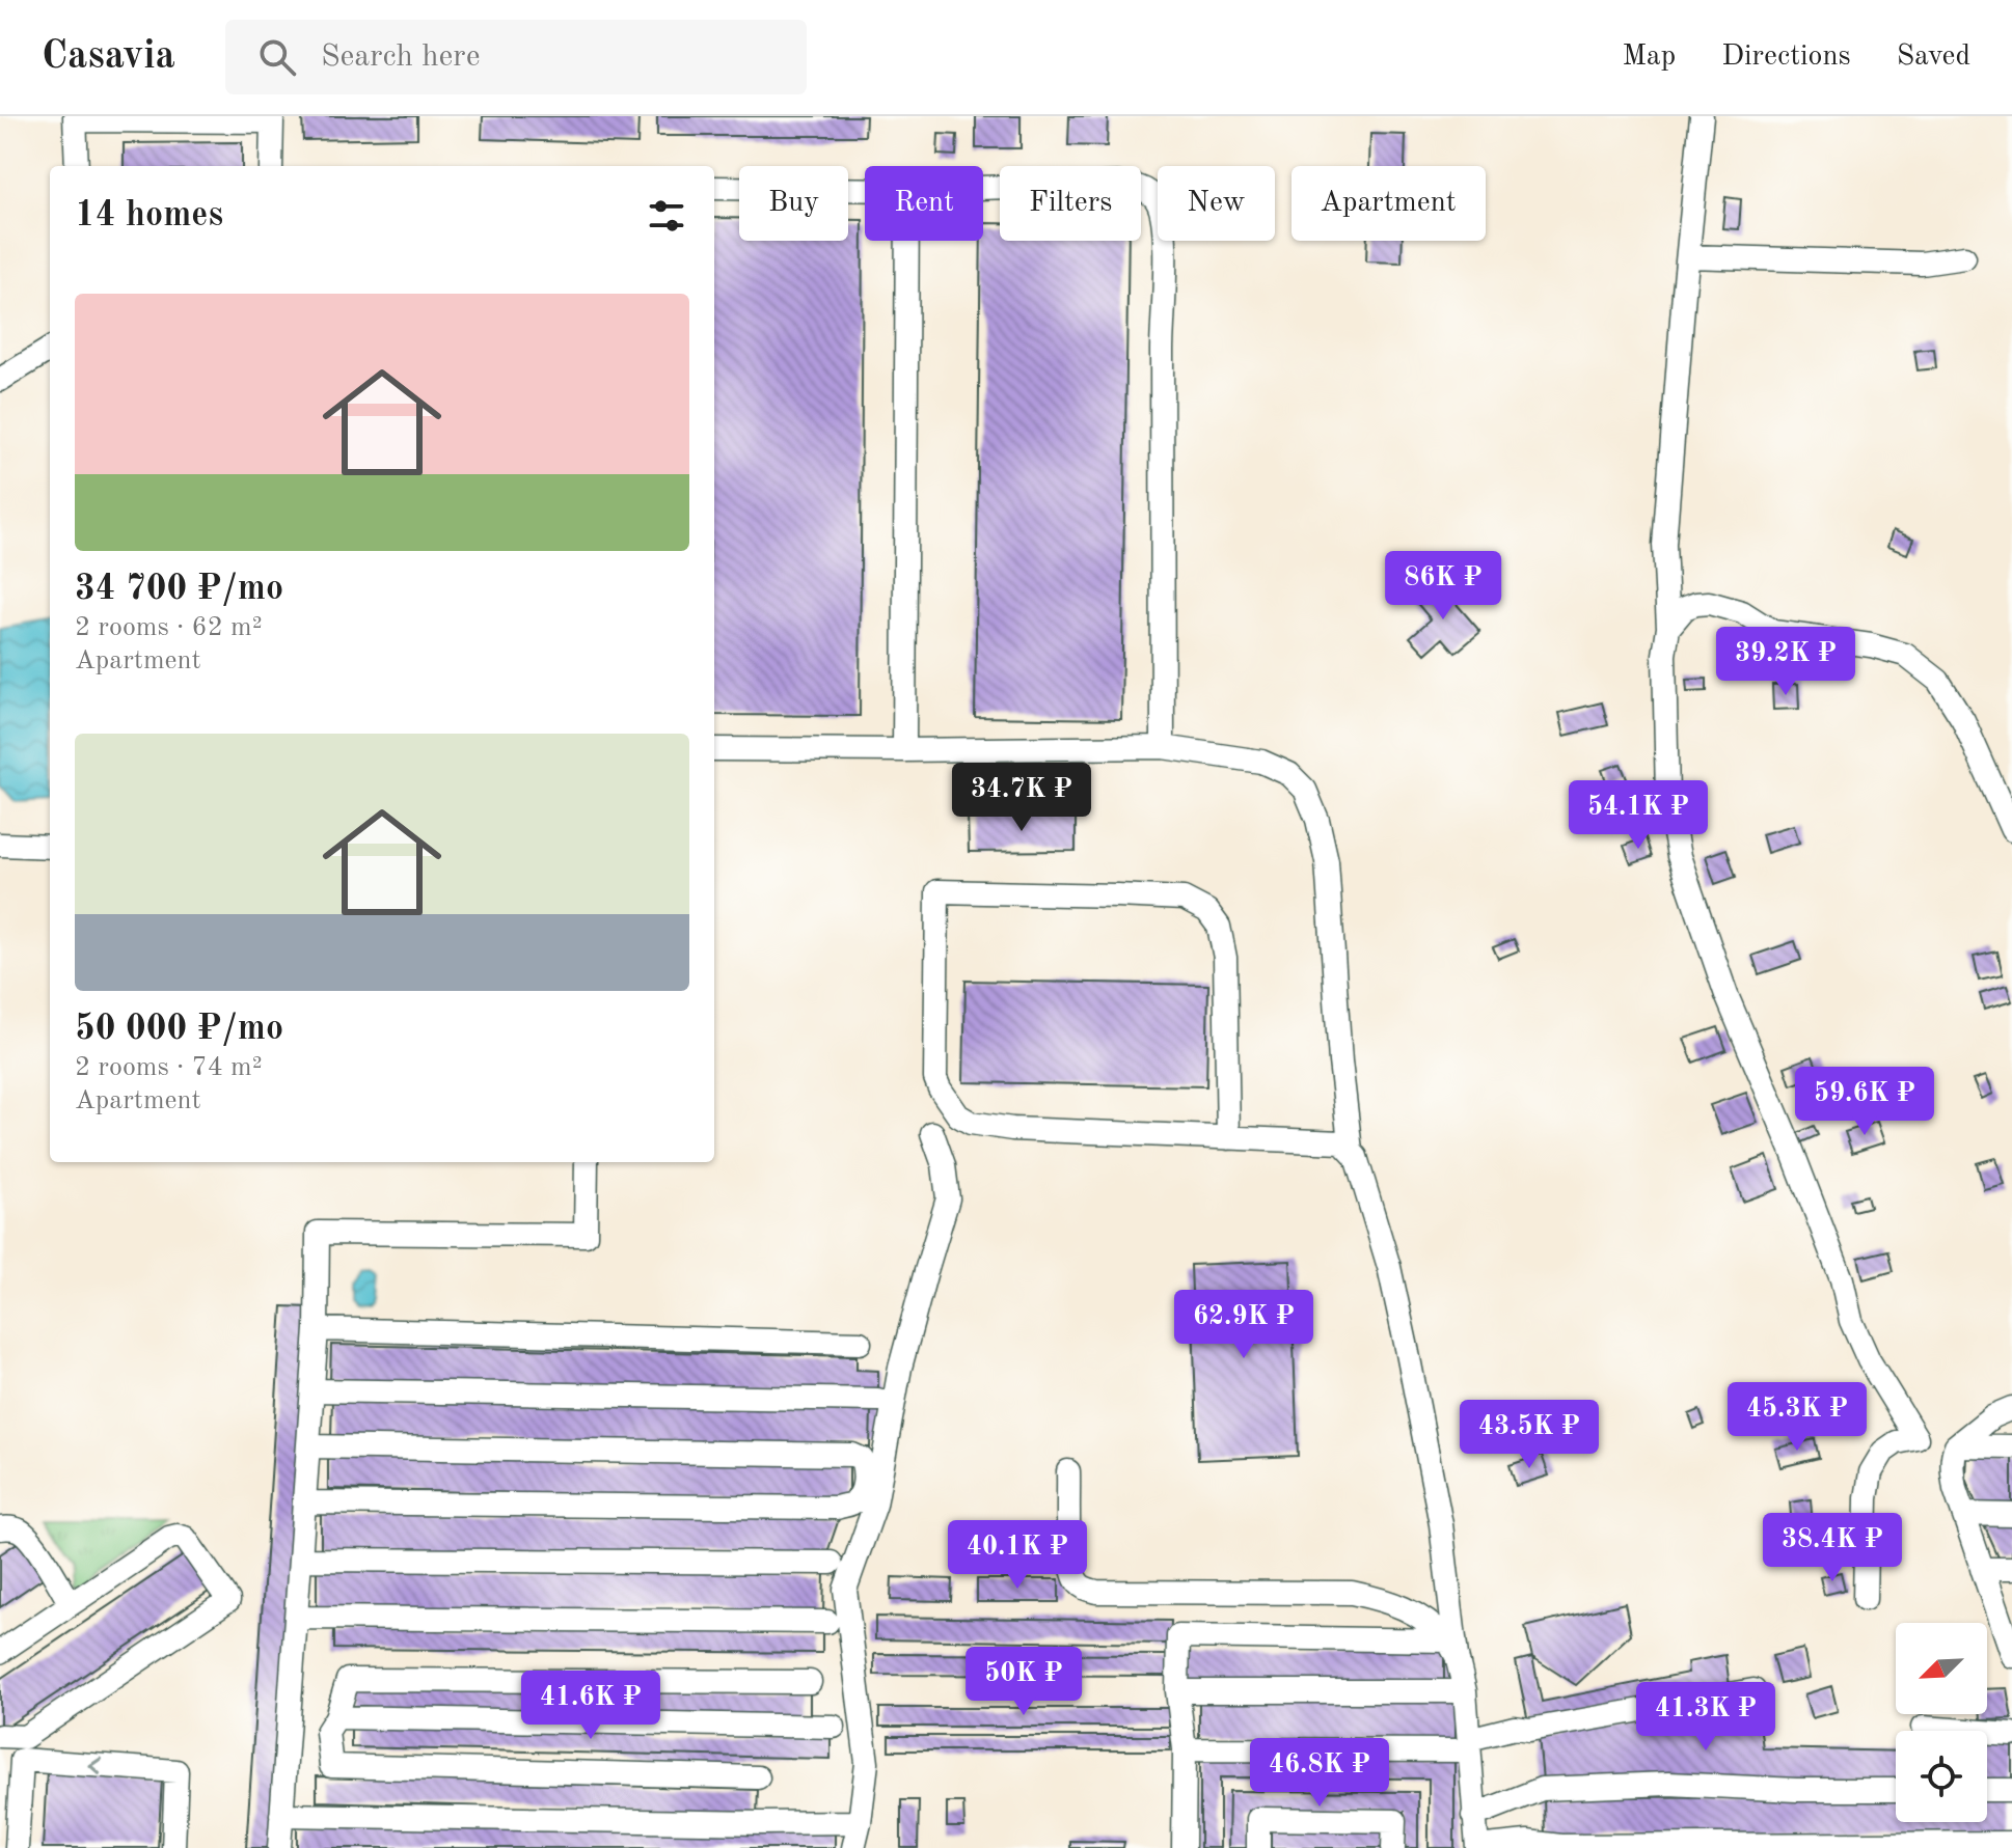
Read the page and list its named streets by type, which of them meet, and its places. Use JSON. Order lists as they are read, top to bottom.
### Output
{
  "north": "bottom left",
  "page": {
    "header": "Casavia",
    "search": "Search here",
    "nav": ["Map", "Directions", "Saved"],
    "chip": [
      "Buy",
      "Rent",
      "Filters",
      "New",
      "Apartment"
    ],
    "heading": "14 homes",
    "list": [
      {
        "name": "34 700 ₽/mo",
        "note": "2 rooms · 62 m² · Apartment"
      },
      {
        "name": "50 000 ₽/mo",
        "note": "2 rooms · 74 m² · Apartment"
      }
    ],
    "price": [
      "86K ₽",
      "39.2K ₽",
      "34.7K ₽",
      "54.1K ₽",
      "59.6K ₽",
      "62.9K ₽",
      "45.3K ₽",
      "43.5K ₽",
      "38.4K ₽",
      "40.1K ₽",
      "50K ₽",
      "41.6K ₽",
      "41.3K ₽",
      "46.8K ₽"
    ]
  }
}
